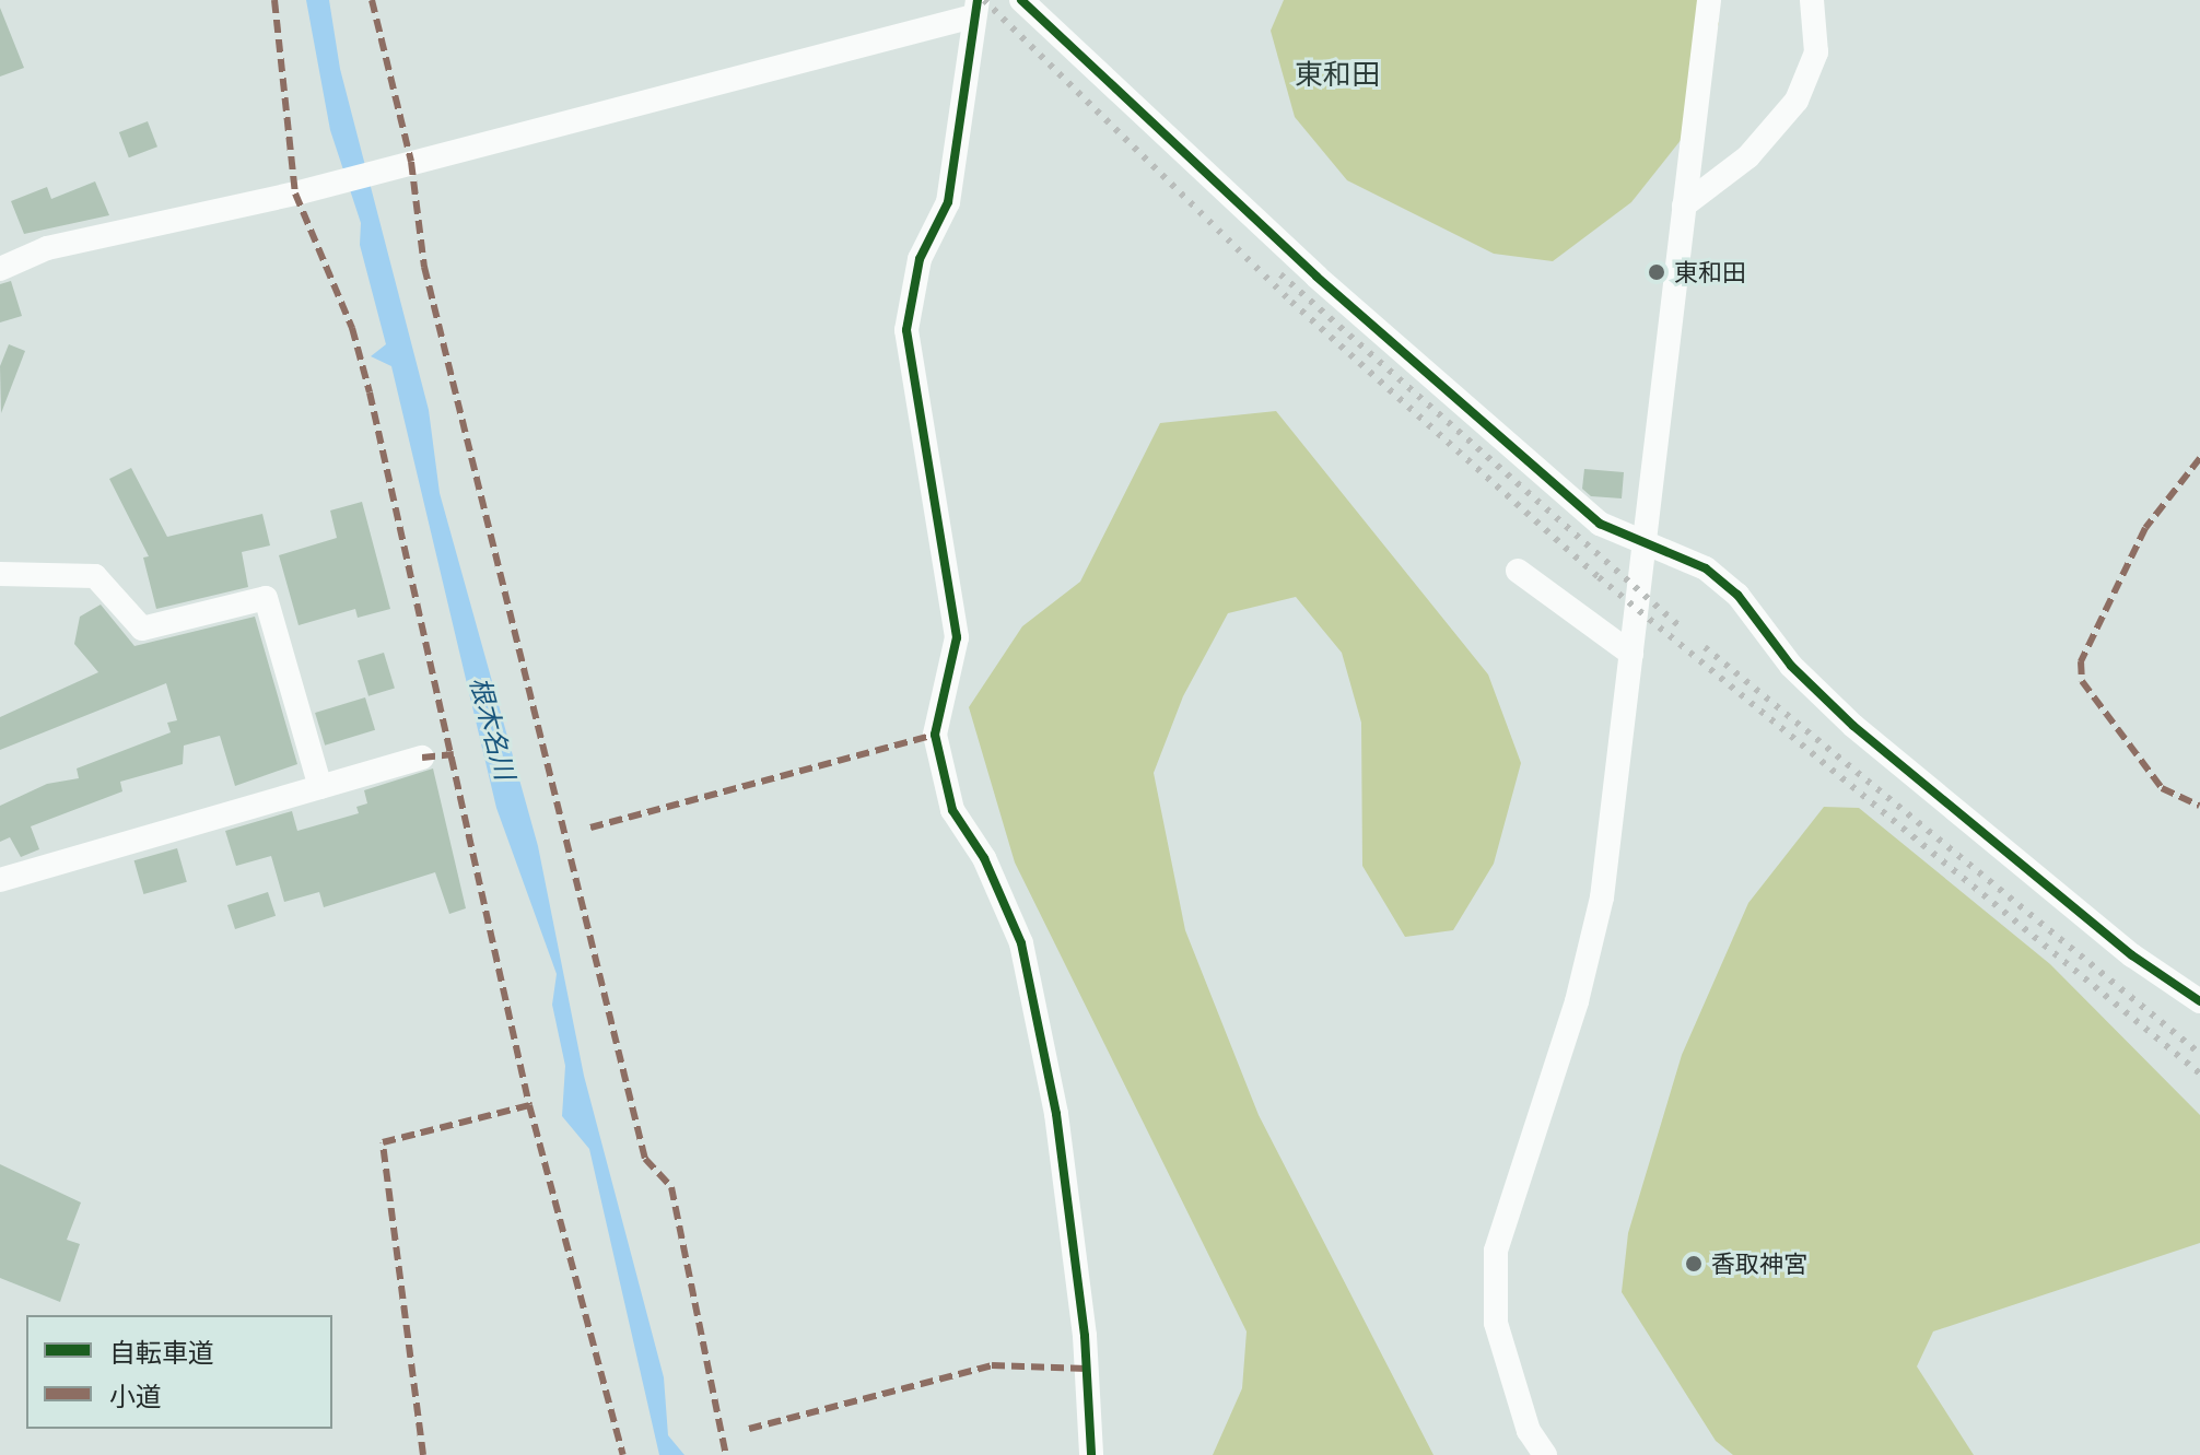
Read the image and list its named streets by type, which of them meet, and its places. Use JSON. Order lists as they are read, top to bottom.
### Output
{
  "districts": ["東和田"],
  "water": ["根木名川"],
  "places": ["東和田", "香取神宮"],
  "legend": ["自転車道", "小道"]
}
